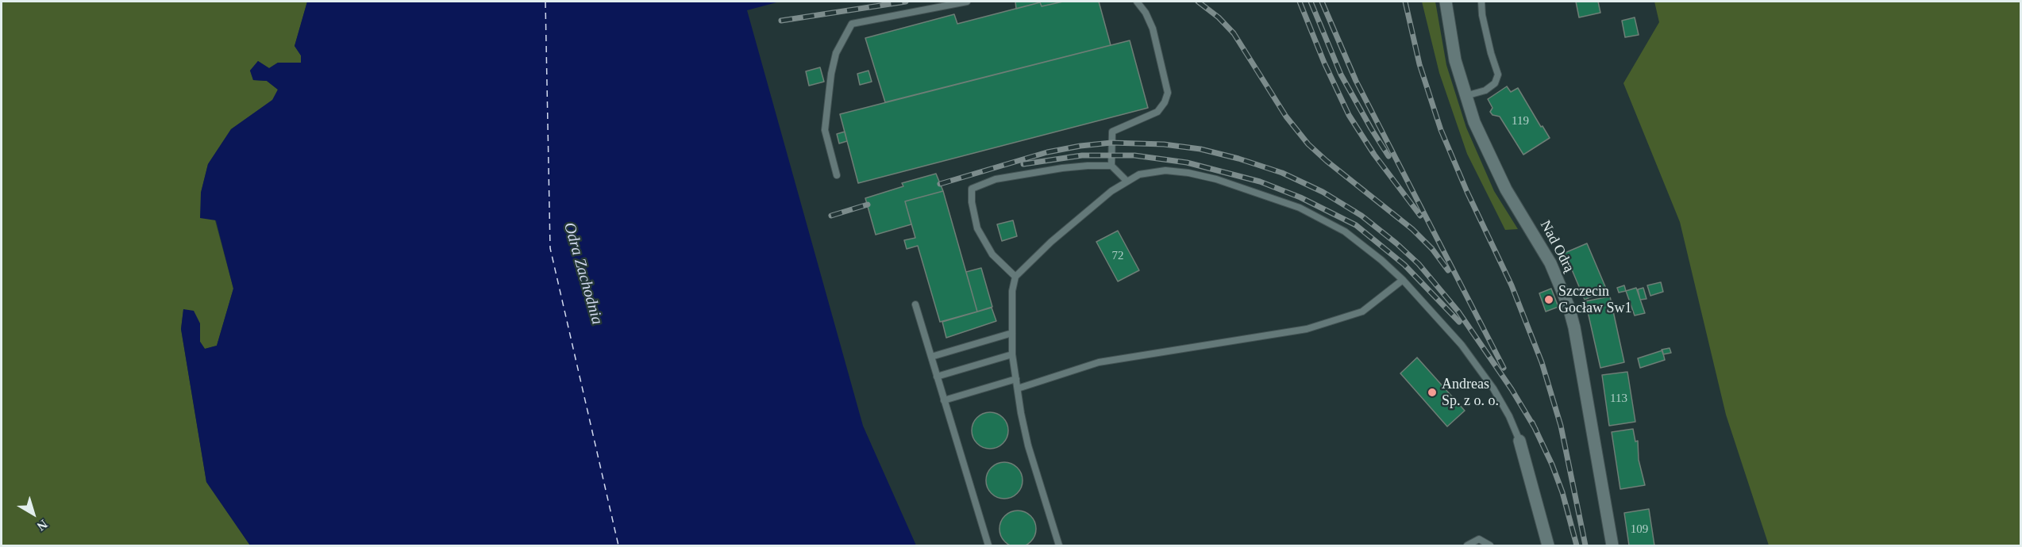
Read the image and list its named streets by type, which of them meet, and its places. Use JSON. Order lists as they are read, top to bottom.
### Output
{
  "streets": {
    "street": ["Nad Odrą"]
  },
  "water": ["Odra Zachodnia"],
  "places": ["Szczecin Gocław Sw1", "Andreas Sp. z o. o."],
  "house_numbers": [
    "119",
    "72",
    "113",
    "109"
  ],
  "north": "bottom right"
}
